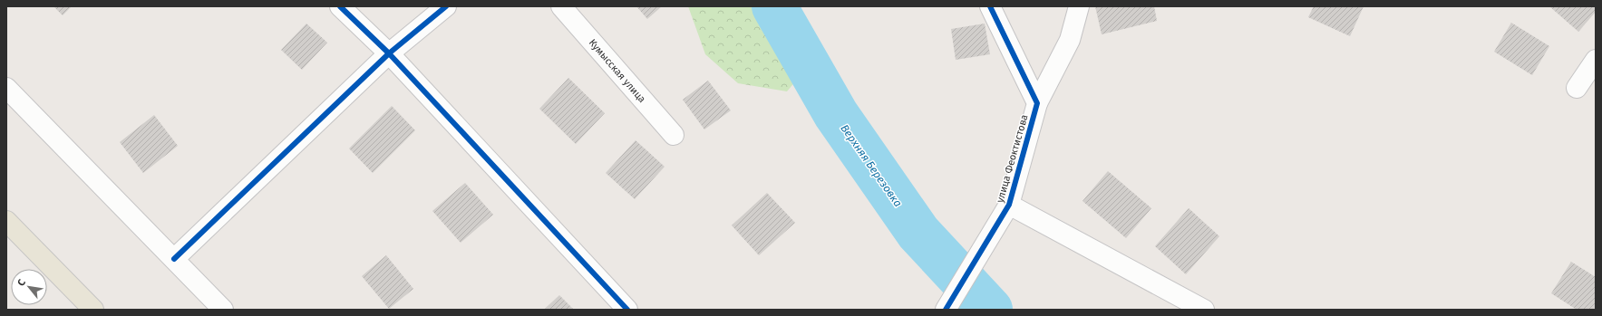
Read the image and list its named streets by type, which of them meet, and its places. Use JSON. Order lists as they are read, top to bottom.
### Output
{
  "streets": {
    "street": ["Кумысская улица", "улица Феоктистова"]
  },
  "water": ["Верхняя Березовка"],
  "north": "top left"
}
